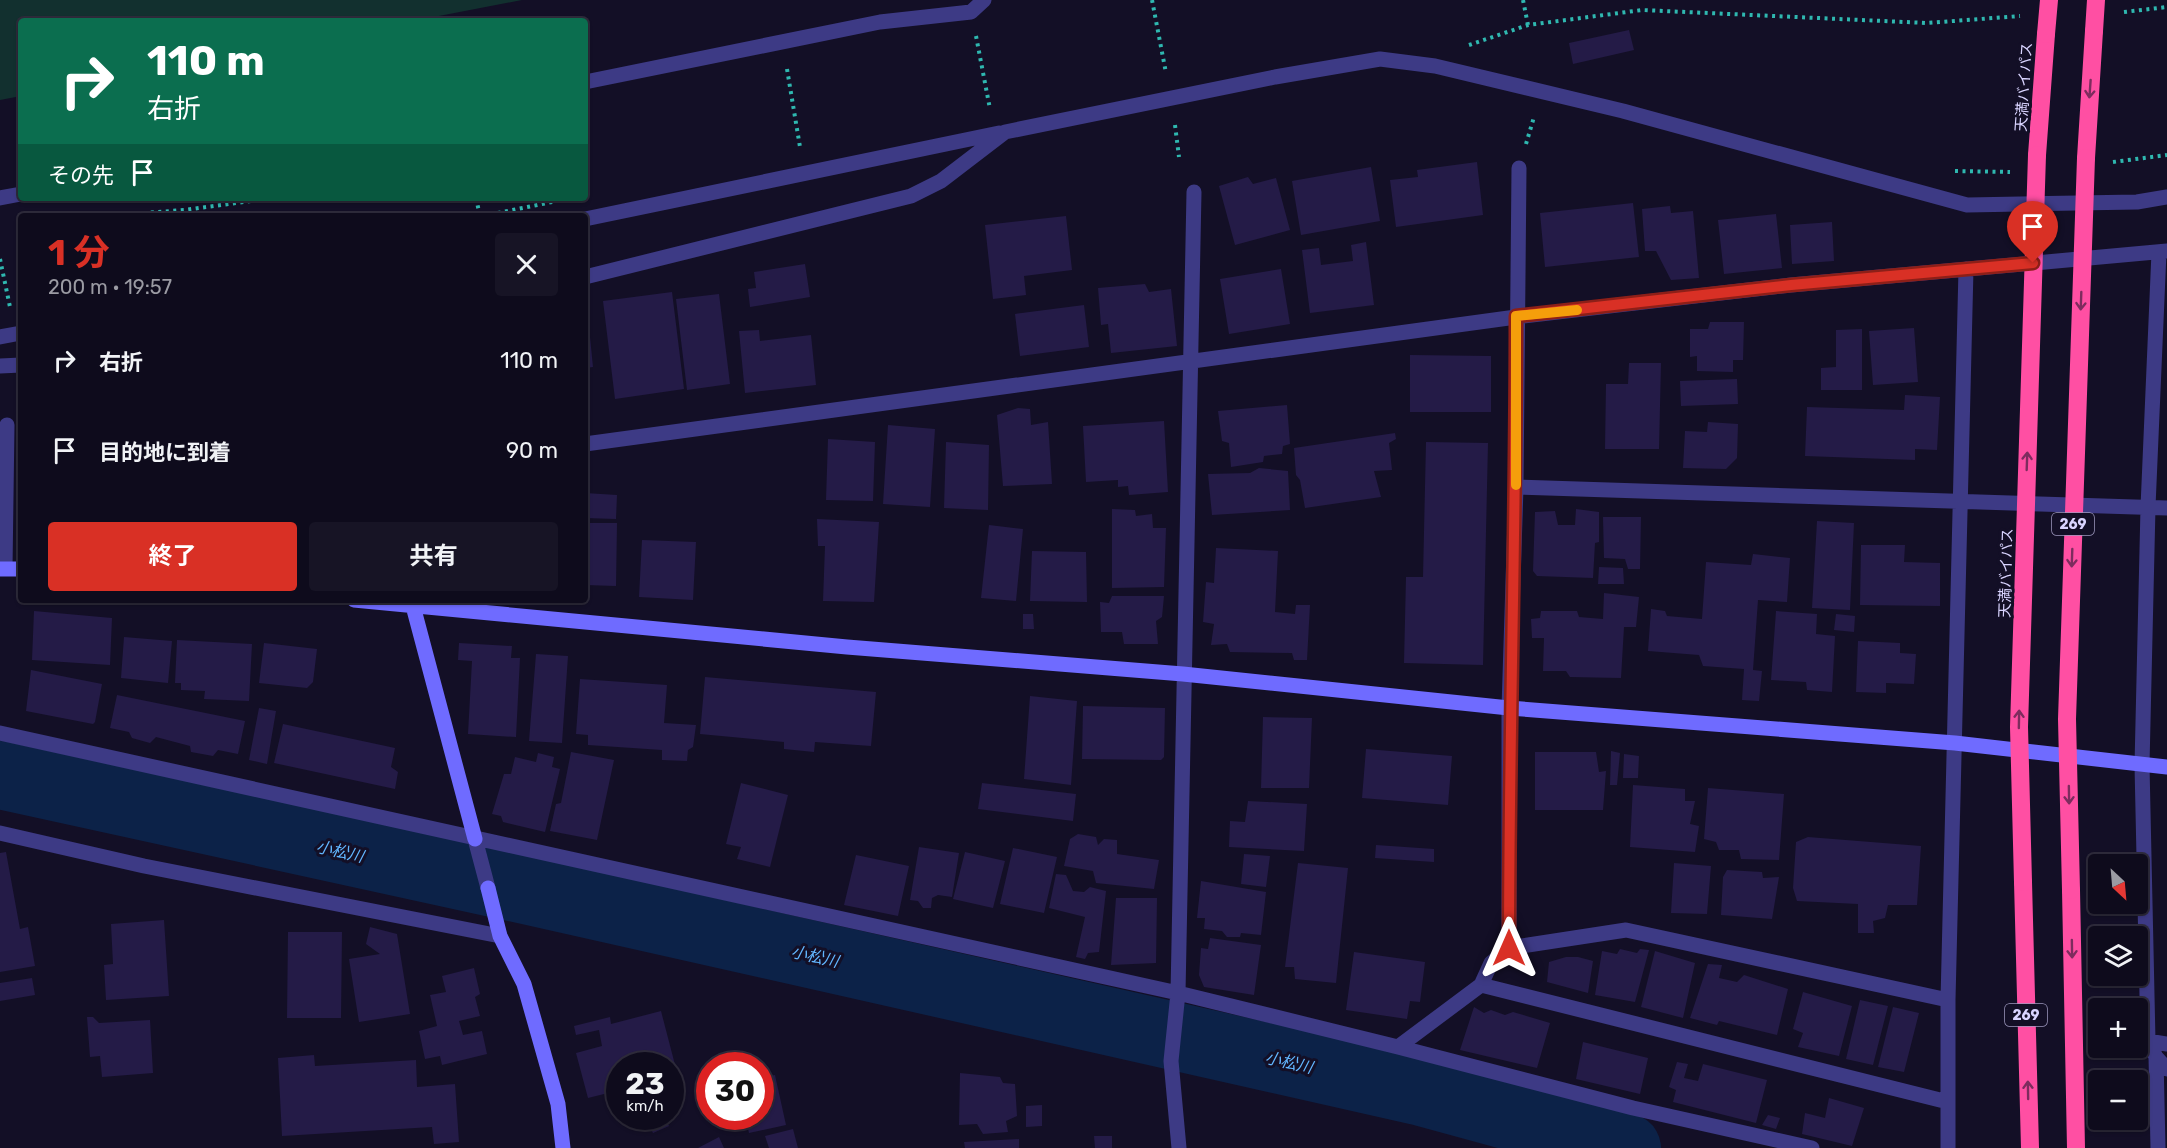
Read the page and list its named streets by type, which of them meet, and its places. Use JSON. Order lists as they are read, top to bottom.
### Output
{
  "streets": {
    "highway": ["天満バイパス", "269"]
  },
  "water": ["小松川"],
  "north": "bottom right",
  "page": {
    "turn": ["110 m", "右折"],
    "then": "その先",
    "heading": ["1 分", "200 m · 19:57"],
    "list": [
      {
        "name": "右折",
        "value": "110 m"
      },
      {
        "name": "目的地に到着",
        "value": "90 m"
      }
    ],
    "buttons": ["終了", "共有"],
    "map_buttons": ["+", "−"],
    "speed": "23 km/h",
    "limit": "30"
  }
}
